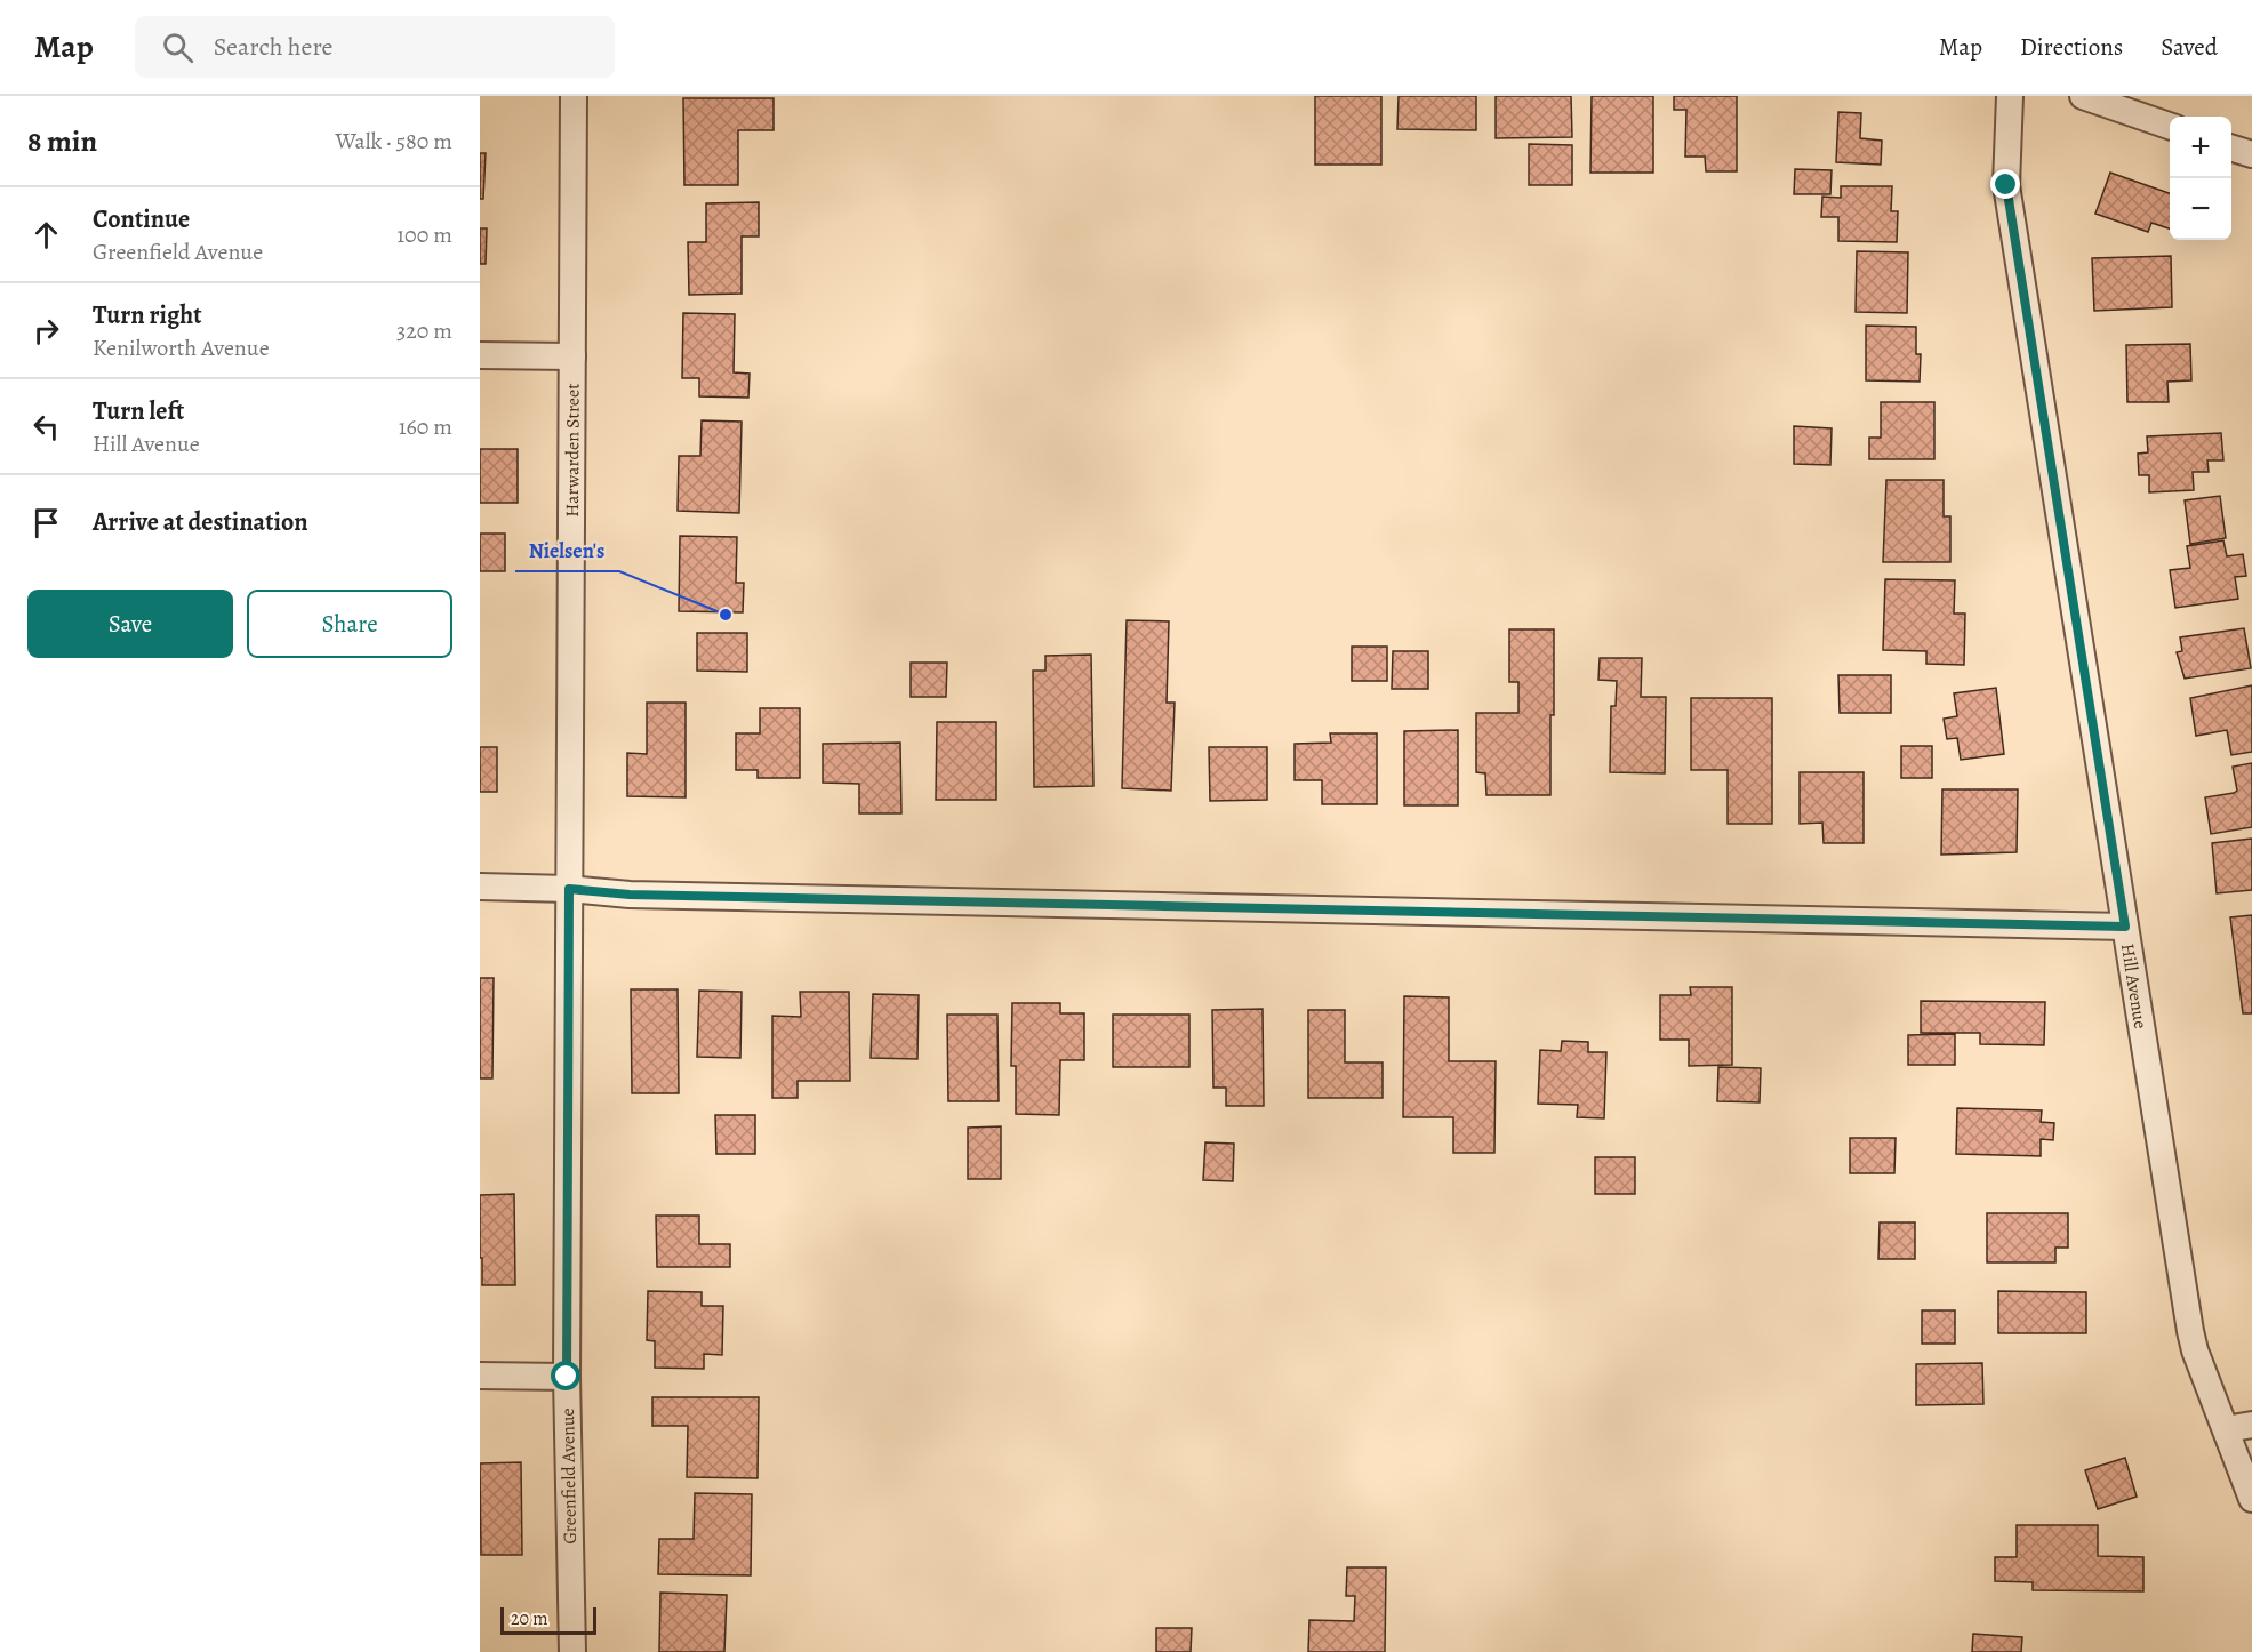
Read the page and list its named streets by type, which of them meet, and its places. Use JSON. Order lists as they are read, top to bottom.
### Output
{
  "streets": {
    "street": ["Harwarden Street", "Hill Avenue", "Greenfield Avenue"]
  },
  "crossings": [
    ["Harwarden Street", "Greenfield Avenue"]
  ],
  "places": ["Nielsen's"],
  "scale_bar": "20 m",
  "page": {
    "header": "Map",
    "search": "Search here",
    "nav": ["Map", "Directions", "Saved"],
    "heading": ["8 min", "Walk · 580 m"],
    "map_buttons": ["+", "−"],
    "list": [
      ["Continue", "Greenfield Avenue", "100 m"],
      ["Turn right", "Kenilworth Avenue", "320 m"],
      ["Turn left", "Hill Avenue", "160 m"],
      "Arrive at destination"
    ],
    "buttons": ["Save", "Share"],
    "scale": "20 m"
  }
}
